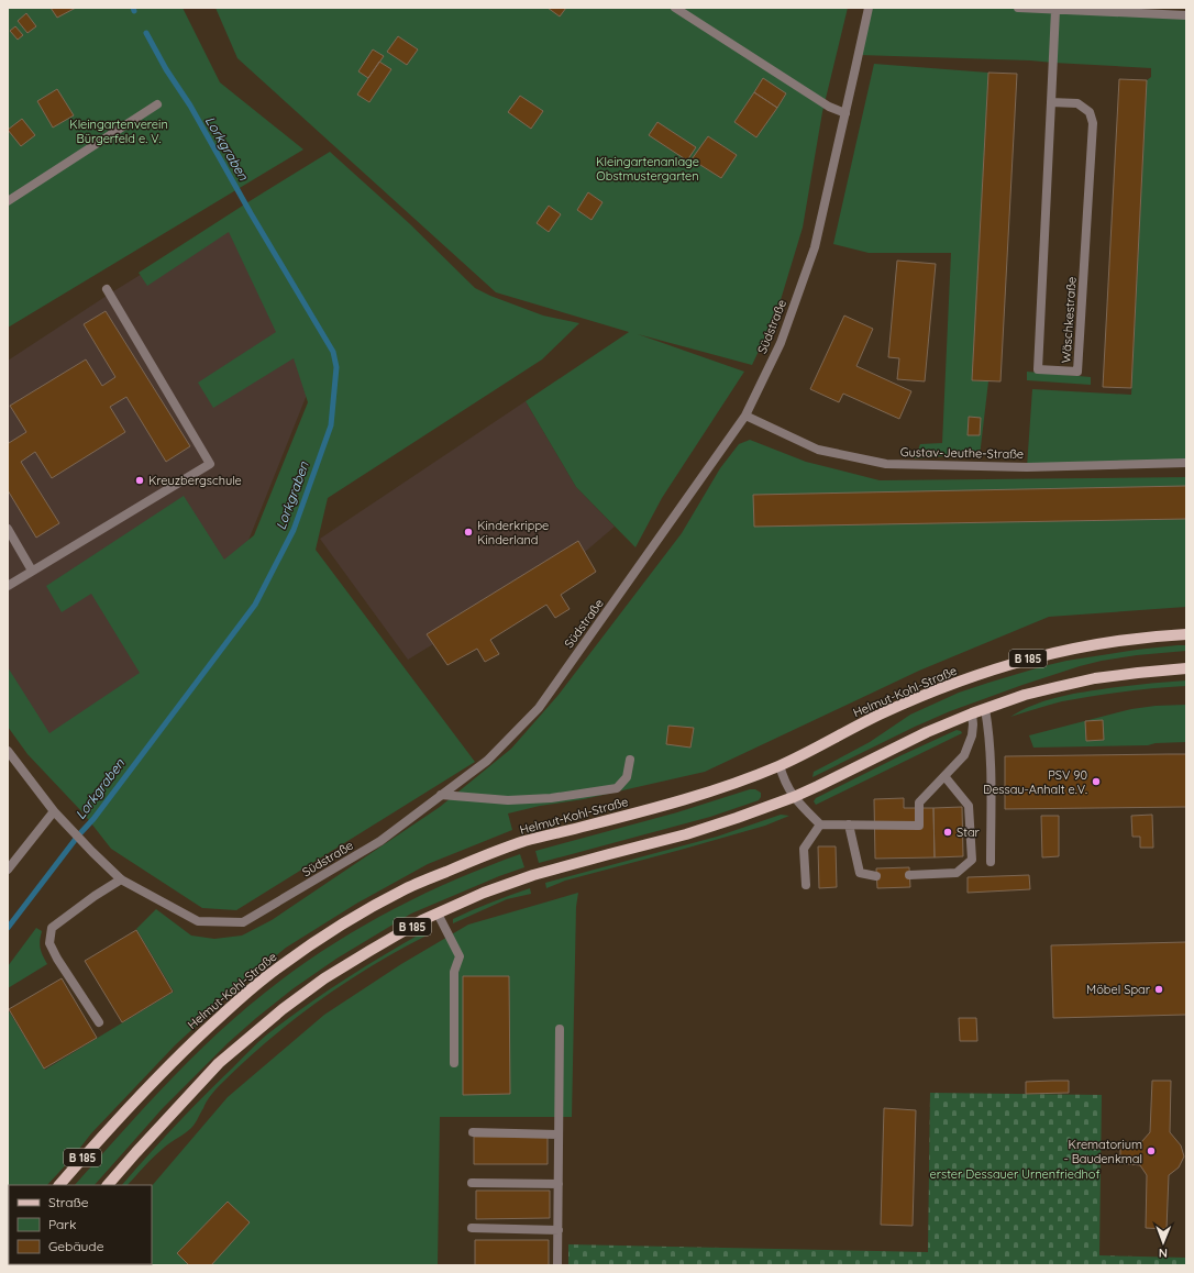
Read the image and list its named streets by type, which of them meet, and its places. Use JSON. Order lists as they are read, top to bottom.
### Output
{
  "streets": {
    "main road": ["B 185", "Helmut-Kohl-Straße"],
    "street": ["Wäschkestraße", "Südstraße", "Gustav-Jeuthe-Straße"]
  },
  "crossings": [
    ["Südstraße", "Gustav-Jeuthe-Straße"]
  ],
  "water": ["Lorkgraben"],
  "parks": ["Kleingartenverein Bürgerfeld e. V.", "Kleingartenanlage Obstmustergarten", "erster Dessauer Urnenfriedhof"],
  "places": [
    "Kreuzbergschule",
    "Kinderkrippe Kinderland",
    "PSV 90 Dessau-Anhalt e.V.",
    "Star",
    "Möbel Spar",
    "Krematorium - Baudenkmal"
  ],
  "legend": ["Straße", "Park", "Gebäude"],
  "north": "bottom"
}
